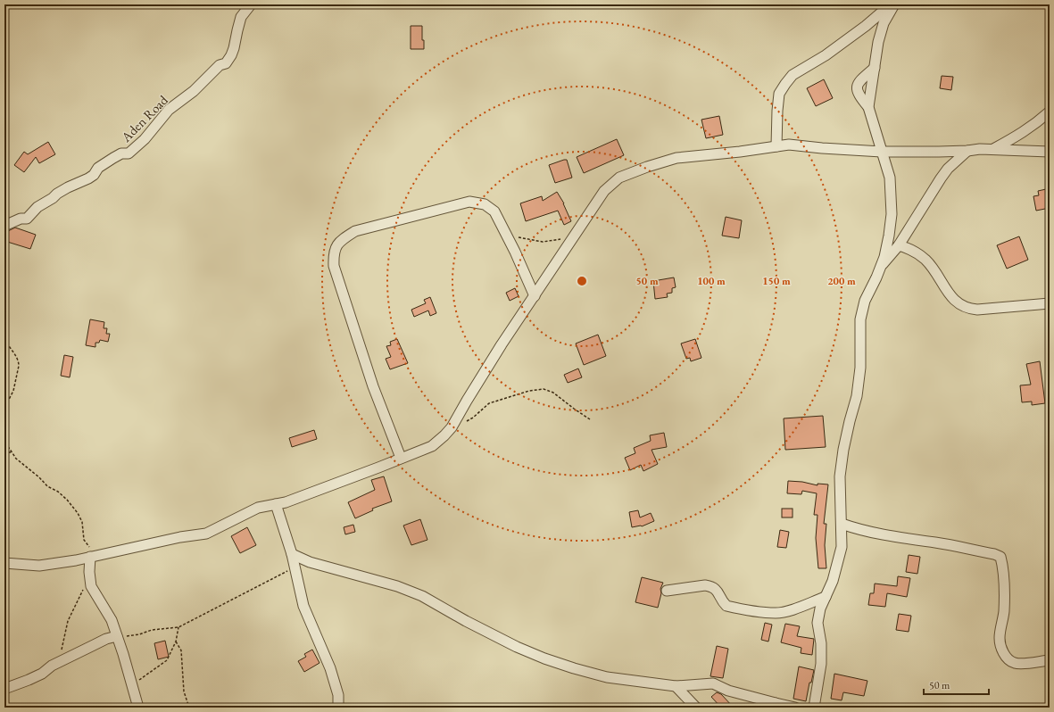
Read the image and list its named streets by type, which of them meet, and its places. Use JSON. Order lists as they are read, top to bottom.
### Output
{
  "streets": {
    "street": ["Aden Road"]
  },
  "scale_bar": "50 m",
  "rings": [
    "50 m",
    "100 m",
    "150 m",
    "200 m"
  ]
}
